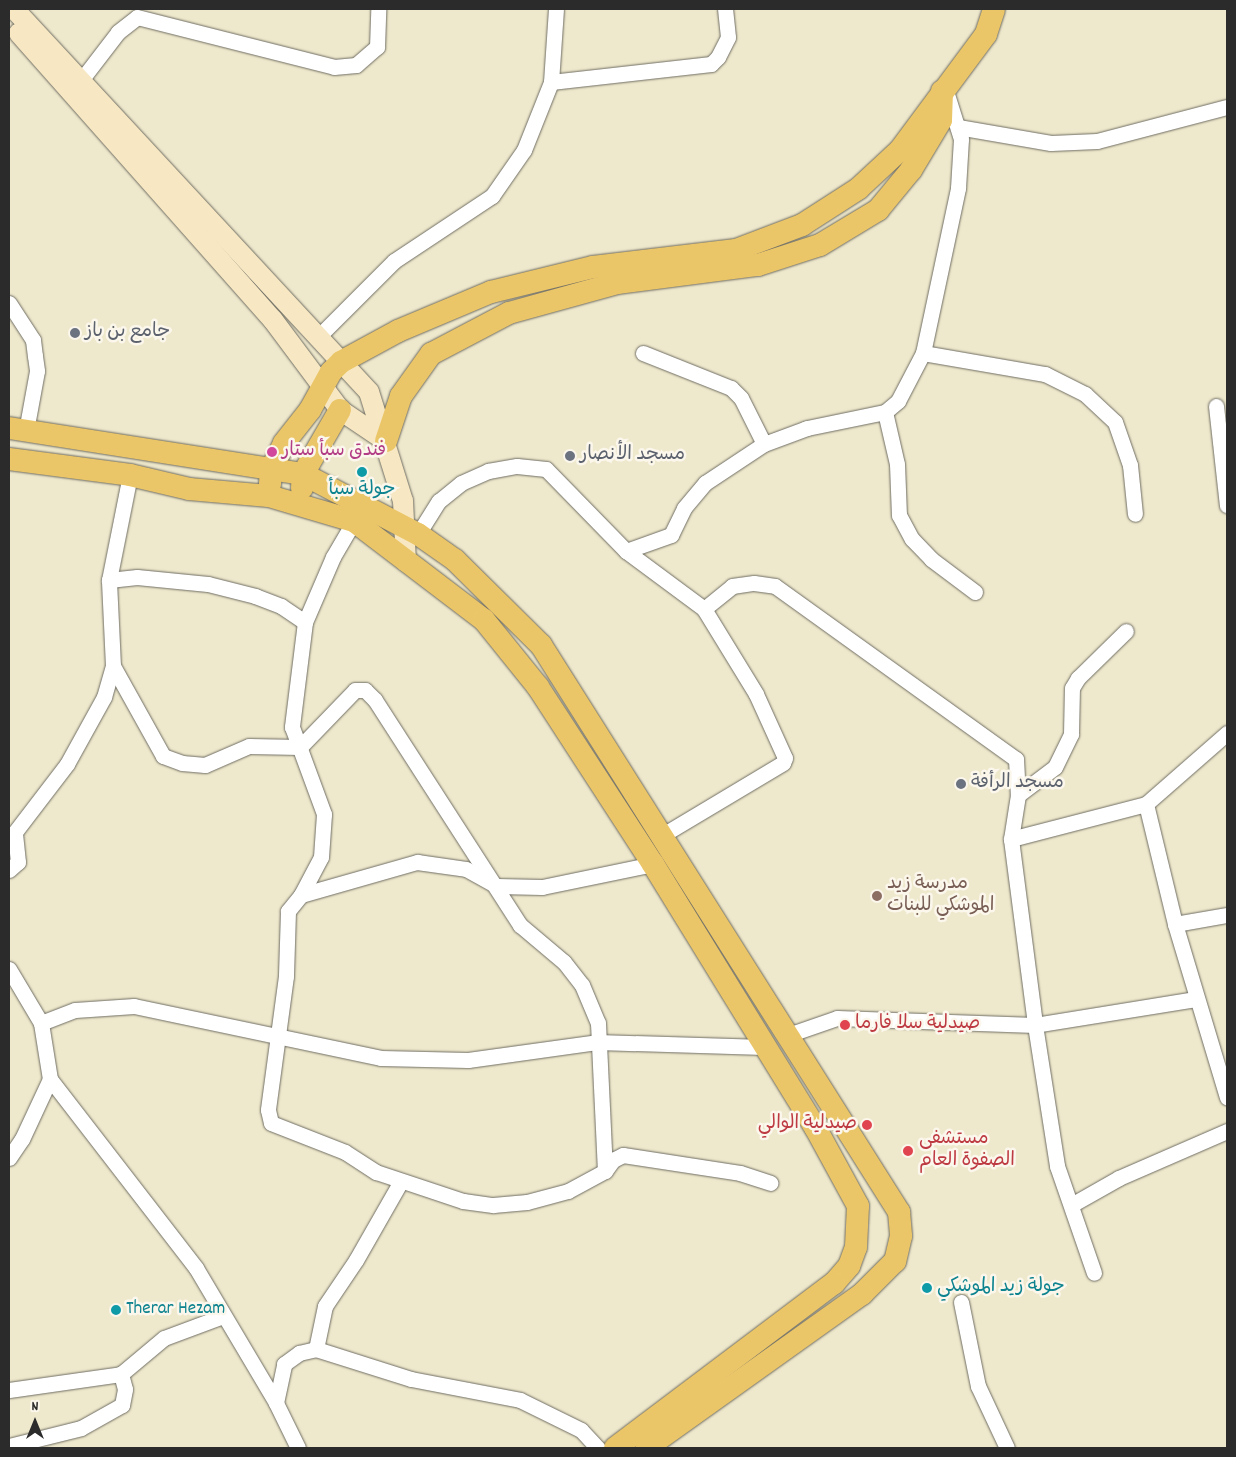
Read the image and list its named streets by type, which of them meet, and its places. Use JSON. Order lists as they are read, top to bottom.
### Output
{
  "places": [
    "جامع بن باز",
    "فندق سبأ ستار",
    "مسجد الأنصار",
    "جولة سبأ",
    "مسجد الرأفة",
    "مدرسة زيد الموشكي للبنات",
    "صيدلية سلا فارما",
    "صيدلية الوالي",
    "مستشفى الصفوة العام",
    "جولة زيد الموشكي",
    "Therar Hezam"
  ],
  "north": "top"
}
